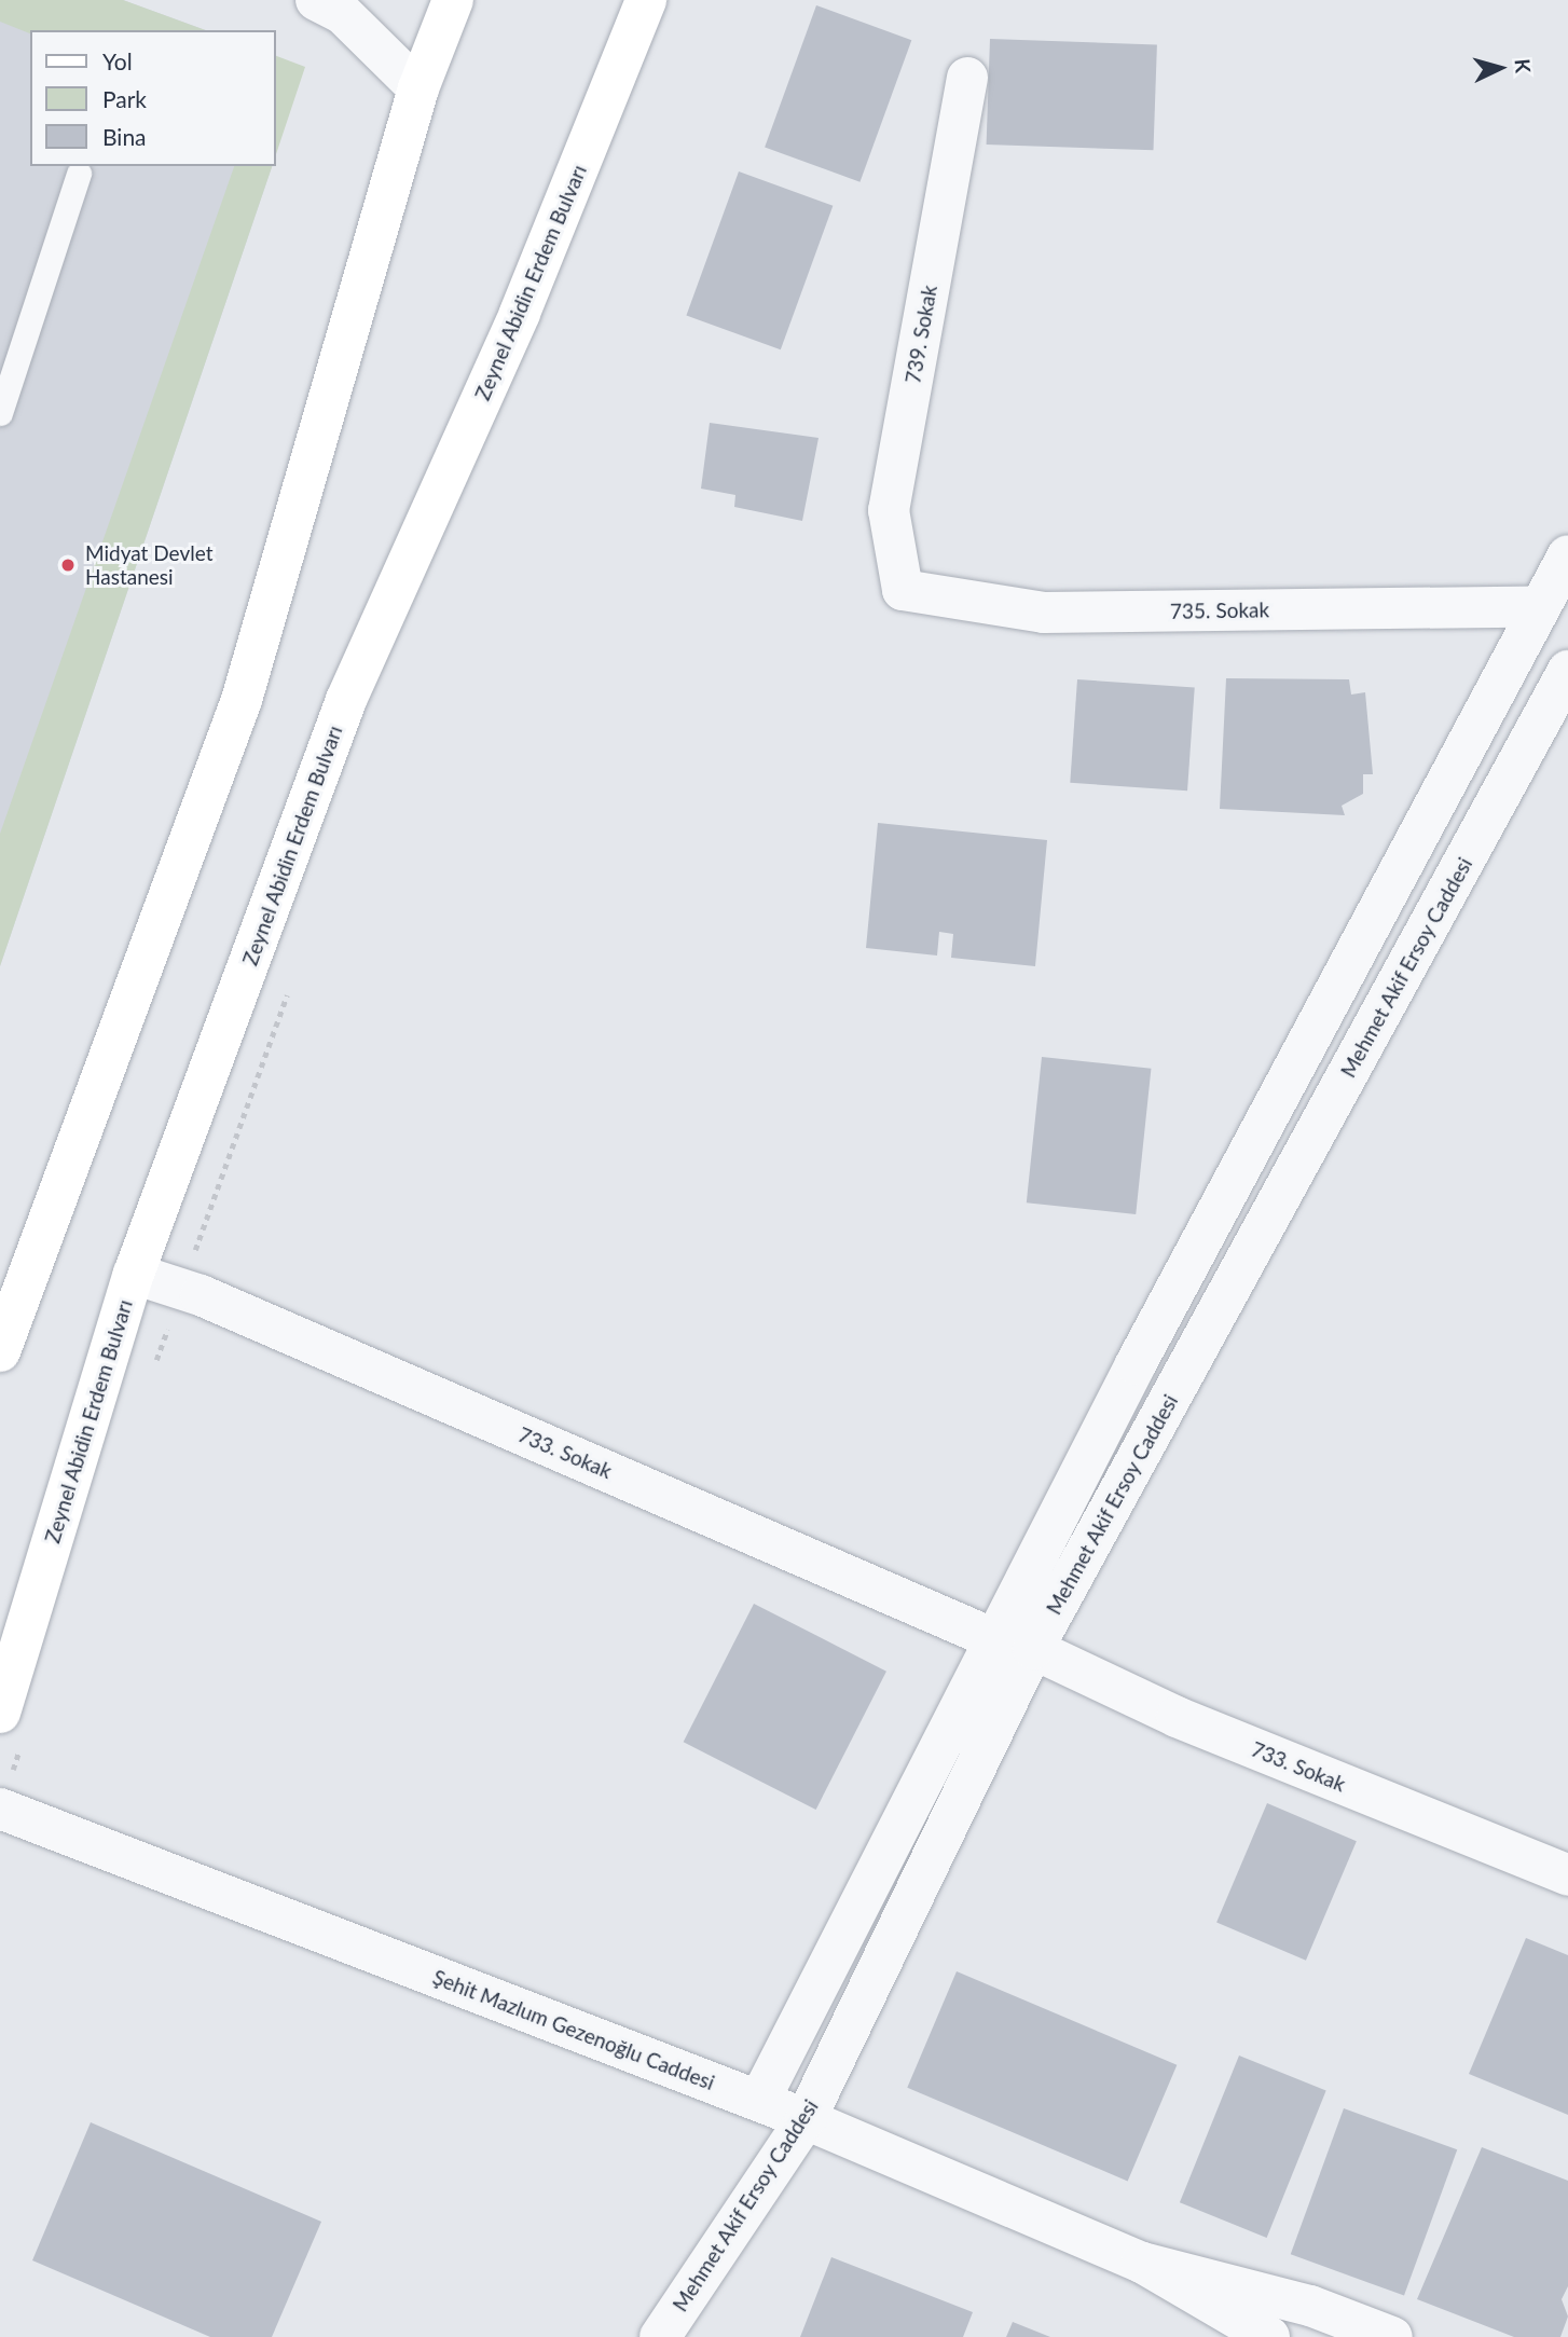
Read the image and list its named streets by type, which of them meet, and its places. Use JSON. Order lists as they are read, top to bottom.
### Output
{
  "streets": {
    "main road": ["Zeynel Abidin Erdem Bulvarı"],
    "street": [
      "739. Sokak",
      "735. Sokak",
      "Mehmet Akif Ersoy Caddesi",
      "733. Sokak",
      "Şehit Mazlum Gezenoğlu Caddesi"
    ]
  },
  "crossings": [
    ["Zeynel Abidin Erdem Bulvarı", "733. Sokak"],
    ["739. Sokak", "735. Sokak"],
    ["Mehmet Akif Ersoy Caddesi", "733. Sokak"],
    ["Mehmet Akif Ersoy Caddesi", "Şehit Mazlum Gezenoğlu Caddesi"]
  ],
  "places": ["Midyat Devlet Hastanesi"],
  "legend": ["Yol", "Park", "Bina"],
  "north": "right"
}
